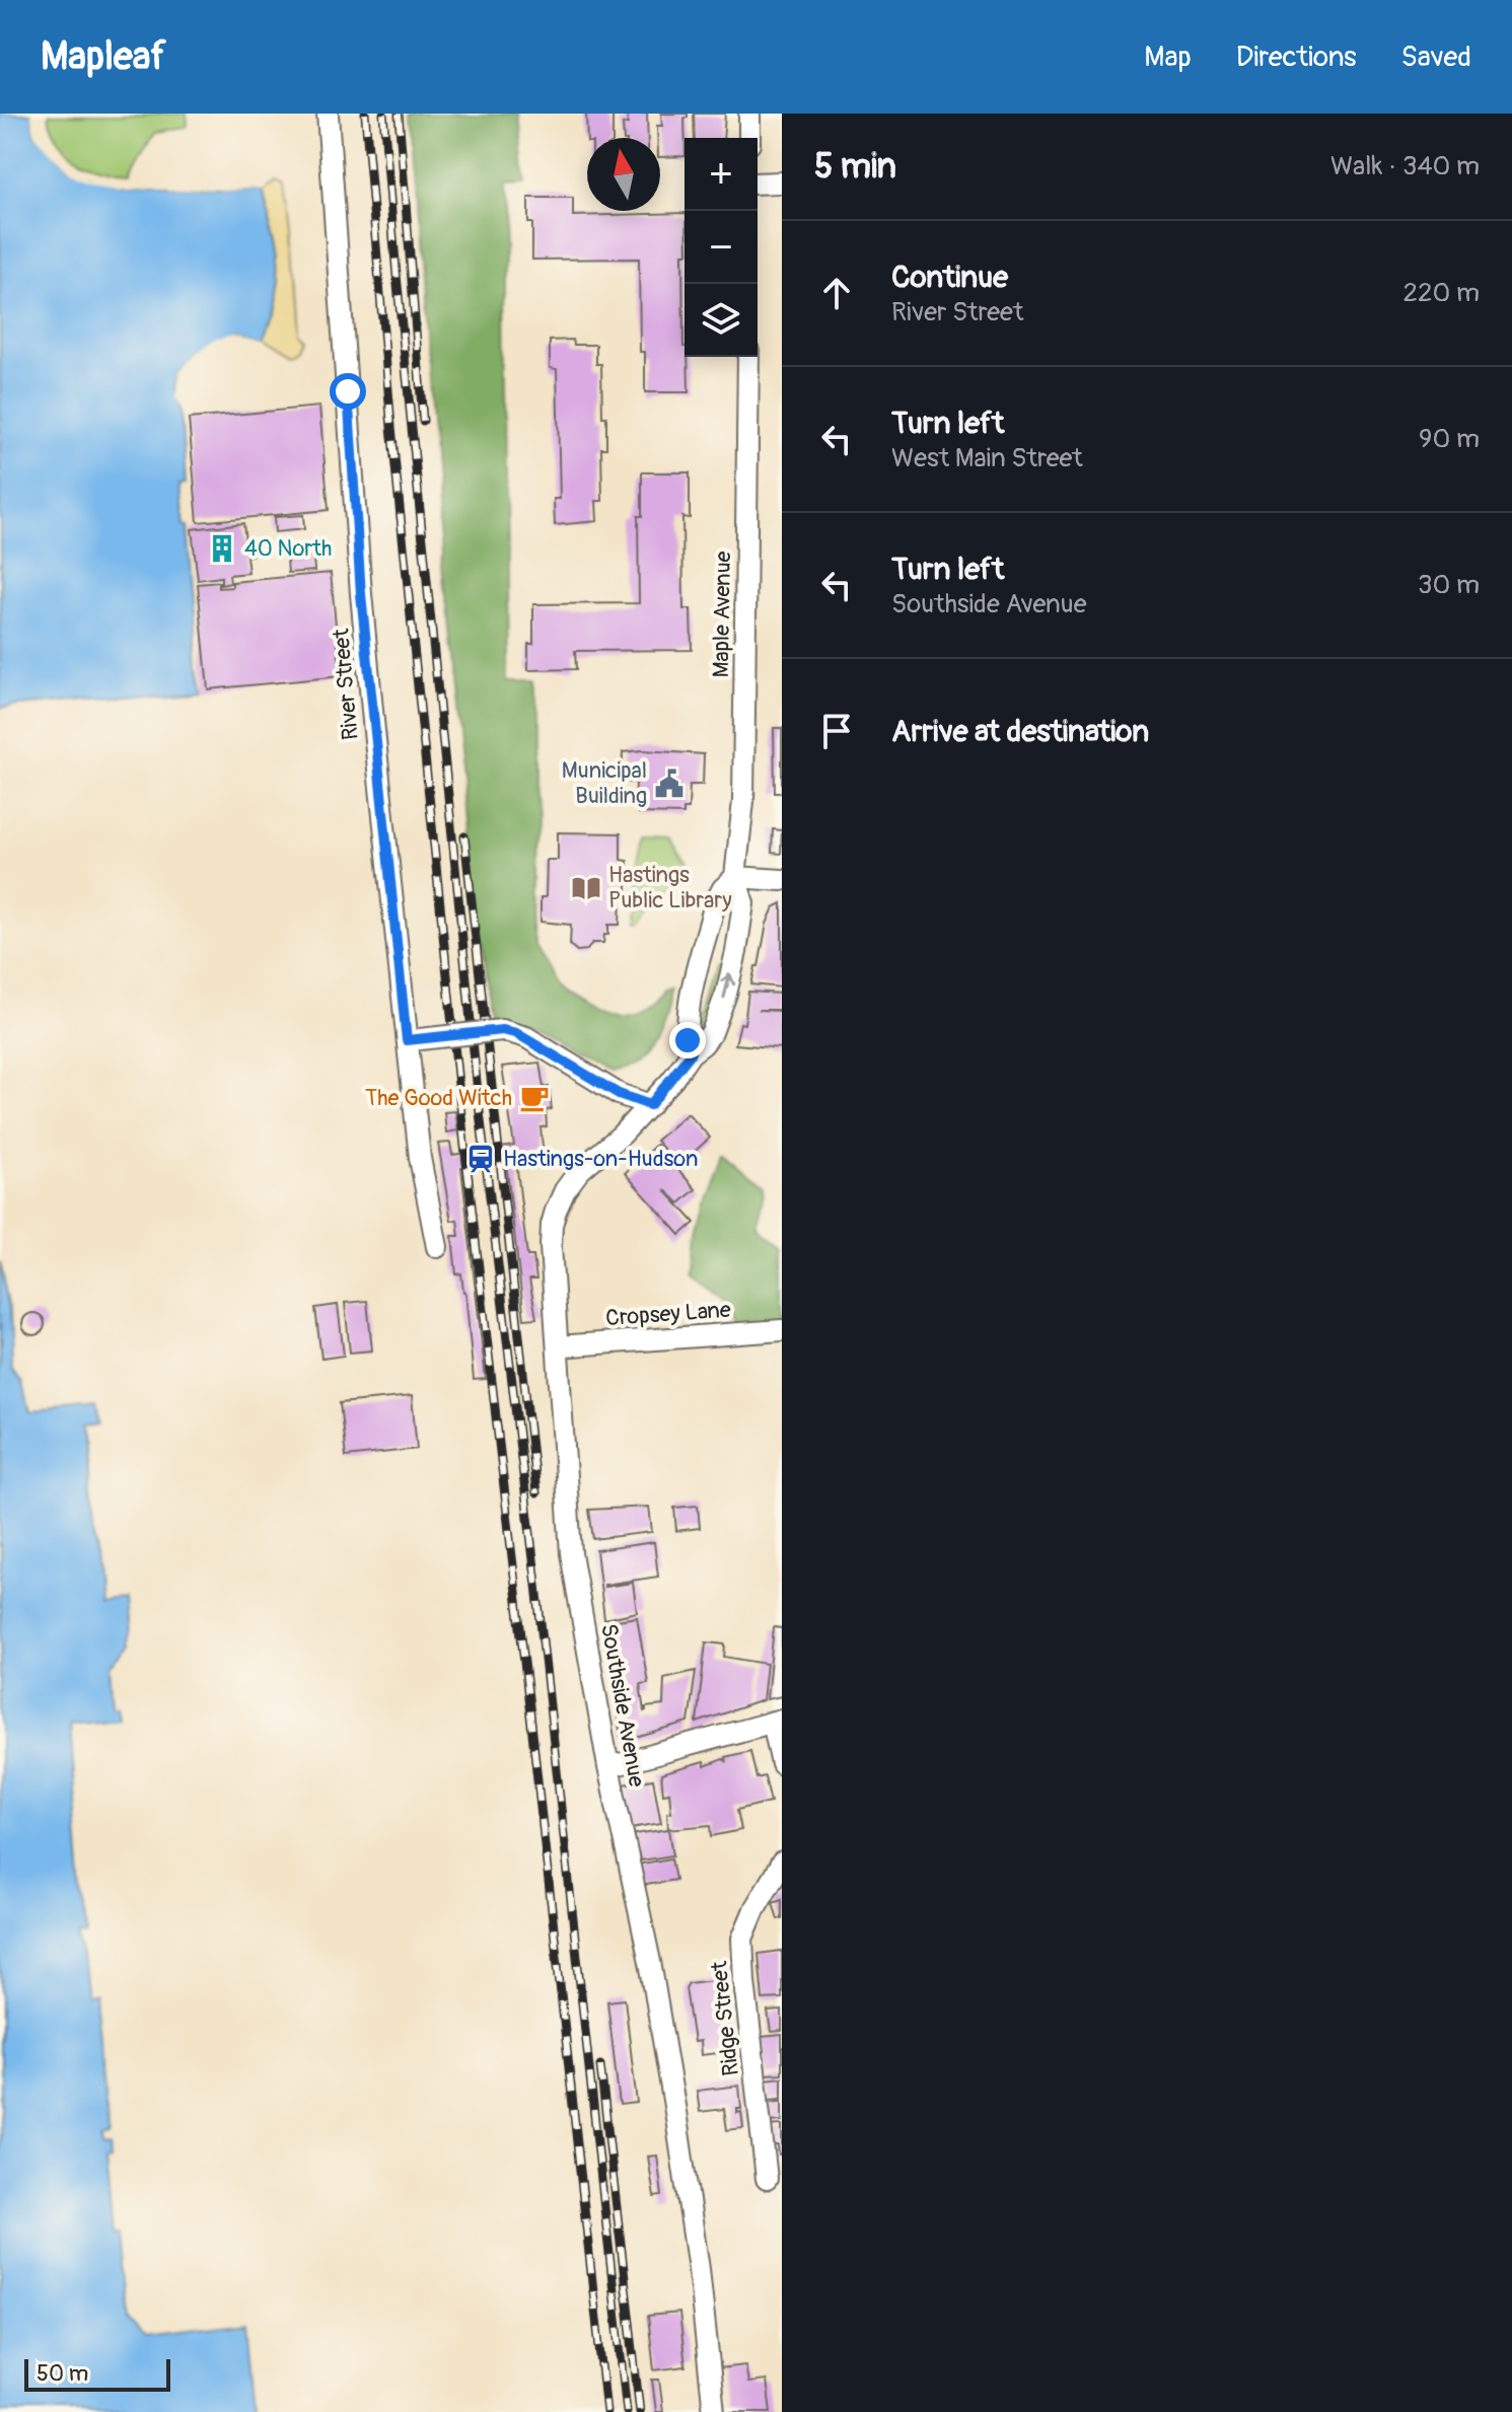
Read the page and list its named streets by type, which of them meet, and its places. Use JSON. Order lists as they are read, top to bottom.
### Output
{
  "streets": {
    "street": [
      "Maple Avenue",
      "River Street",
      "Cropsey Lane",
      "Southside Avenue",
      "Ridge Street"
    ]
  },
  "crossings": [
    ["Maple Avenue", "Southside Avenue"],
    ["Cropsey Lane", "Southside Avenue"]
  ],
  "places": {
    "building": ["40 North"],
    "public building": ["Municipal Building"],
    "library": ["Hastings Public Library"],
    "cafe": ["The Good Witch"],
    "station": ["Hastings-on-Hudson"]
  },
  "scale_bar": "50 m",
  "north": "top",
  "page": {
    "header": "Mapleaf",
    "nav": ["Map", "Directions", "Saved"],
    "heading": ["5 min", "Walk · 340 m"],
    "map_buttons": ["+", "−"],
    "list": [
      ["Continue", "River Street", "220 m"],
      ["Turn left", "West Main Street", "90 m"],
      ["Turn left", "Southside Avenue", "30 m"],
      "Arrive at destination"
    ],
    "scale": "50 m"
  }
}
